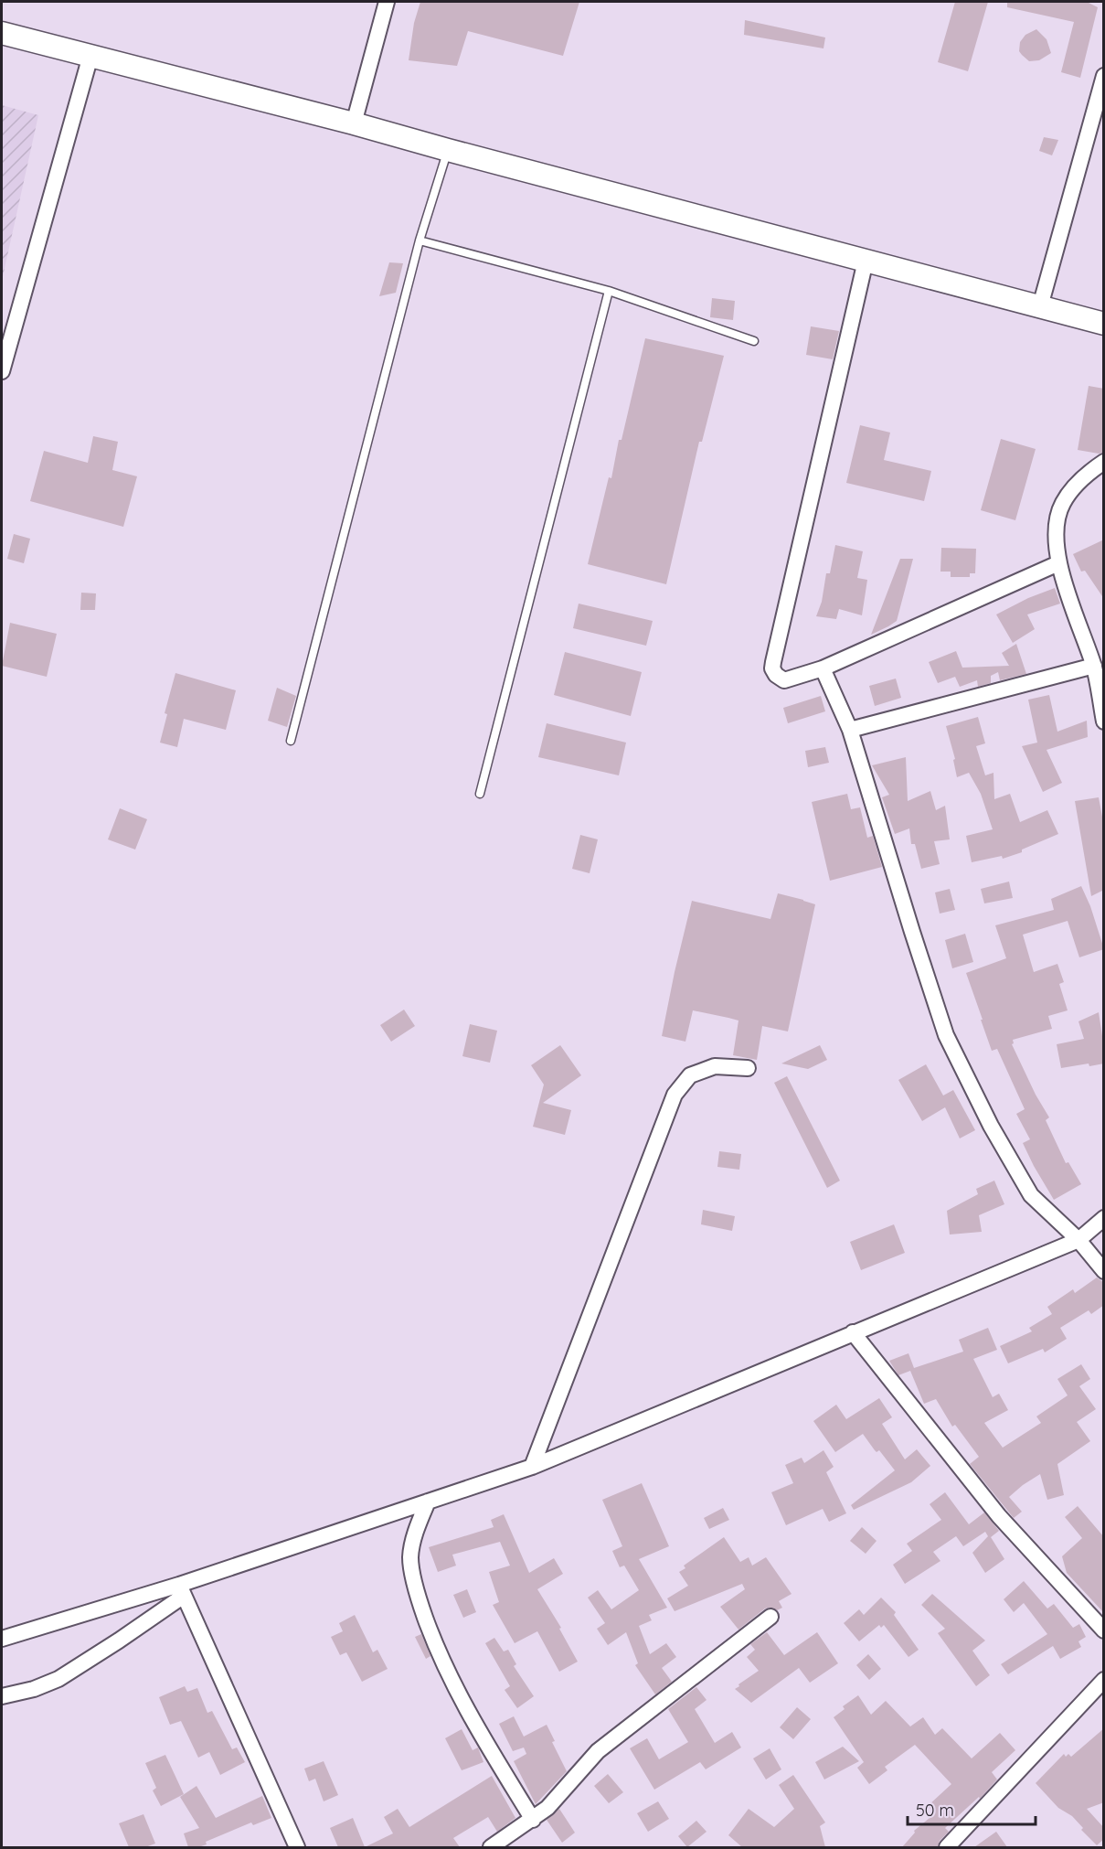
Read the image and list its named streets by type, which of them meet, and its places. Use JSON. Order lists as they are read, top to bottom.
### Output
{
  "scale_bar": "50 m"
}
